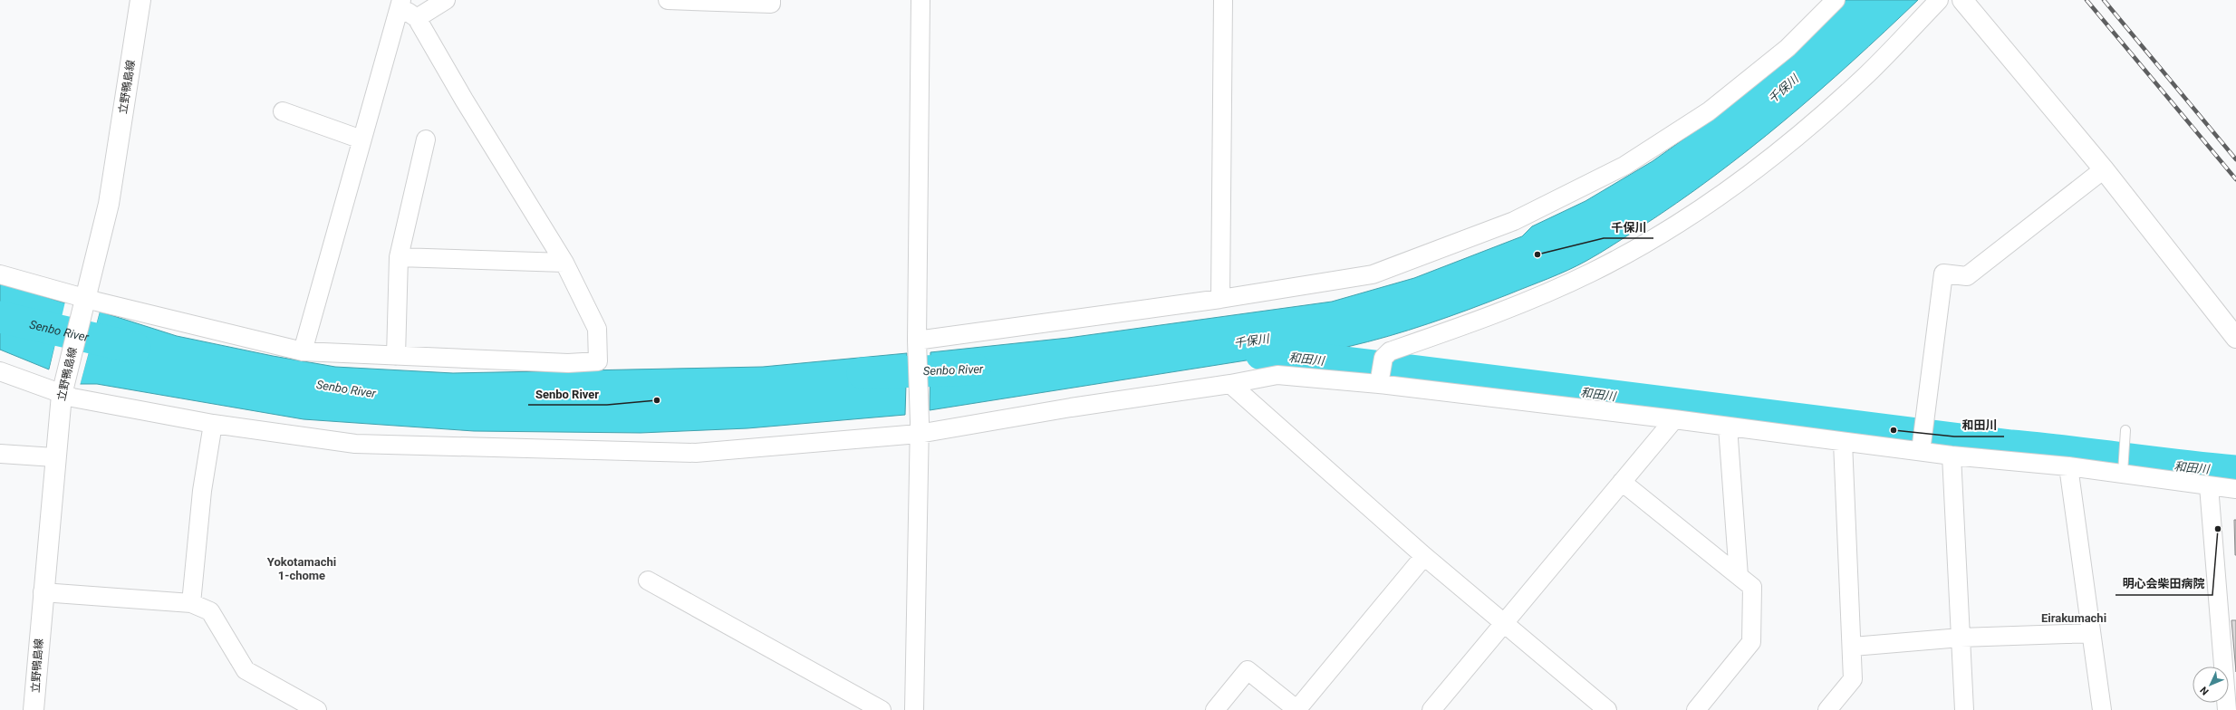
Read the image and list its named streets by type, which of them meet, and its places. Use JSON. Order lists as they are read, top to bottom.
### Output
{
  "streets": {
    "main road": ["立野鴨島線"]
  },
  "districts": ["Yokotamachi 1-chome", "Eirakumachi"],
  "water": ["千保川", "Senbo River", "和田川"],
  "places": [
    "千保川",
    "Senbo River",
    "和田川",
    "明心会柴田病院"
  ],
  "north": "bottom left"
}
